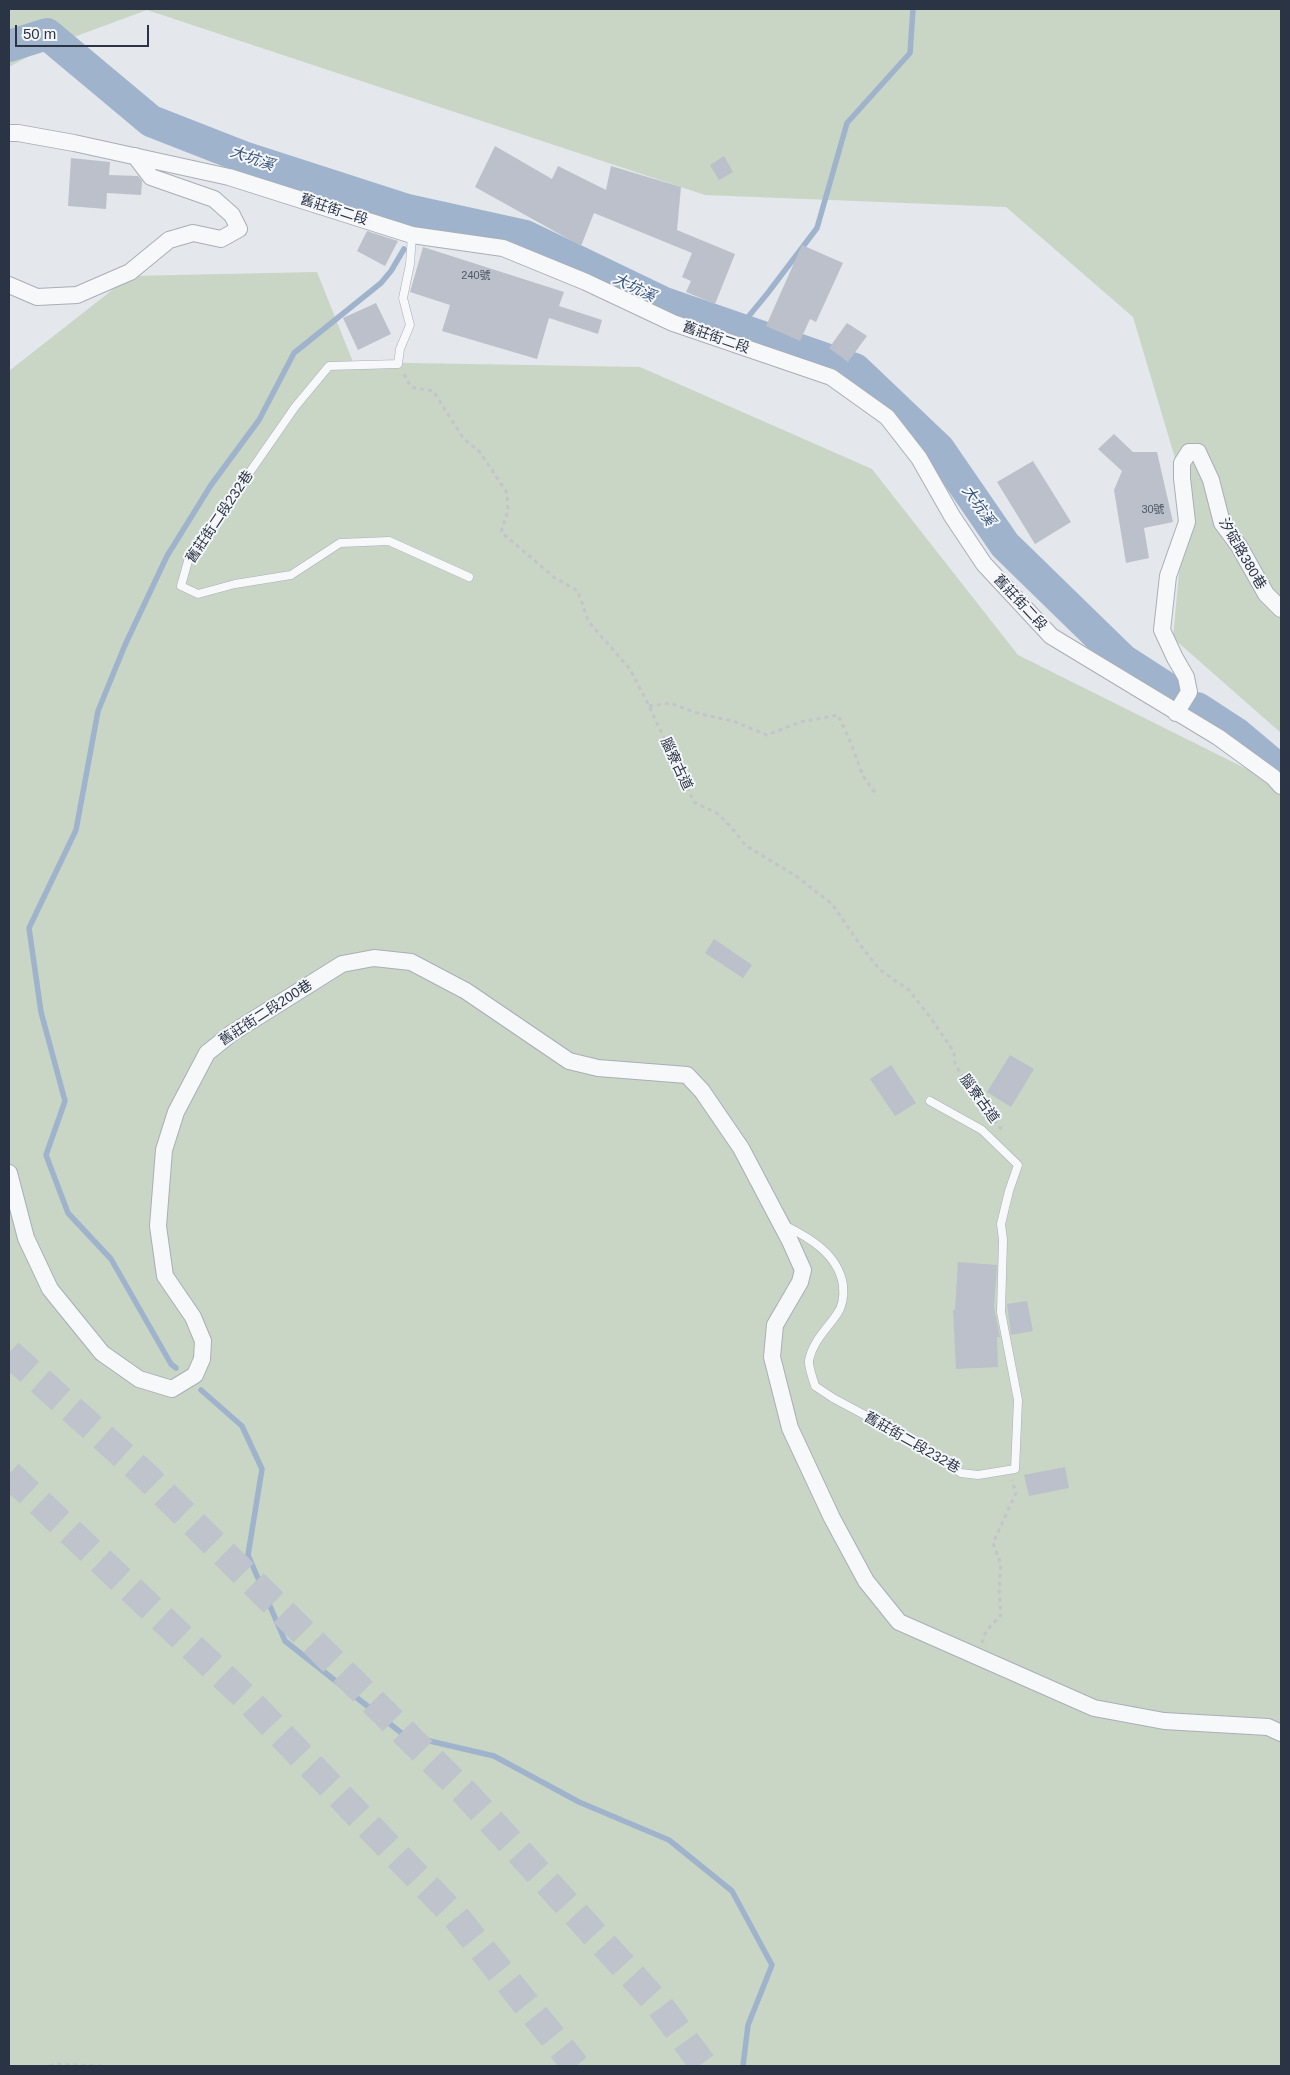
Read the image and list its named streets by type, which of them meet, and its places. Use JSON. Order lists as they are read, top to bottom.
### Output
{
  "streets": {
    "street": ["舊莊街二段", "汐碇路380巷", "舊莊街二段200巷"],
    "lane": ["舊莊街二段232巷"],
    "path": ["腦寮古道"]
  },
  "crossings": [
    ["舊莊街二段", "汐碇路380巷"],
    ["舊莊街二段232巷", "腦寮古道"],
    ["舊莊街二段232巷", "舊莊街二段200巷"]
  ],
  "water": ["大坑溪"],
  "house_numbers": ["240號", "30號"],
  "scale_bar": "50 m"
}
